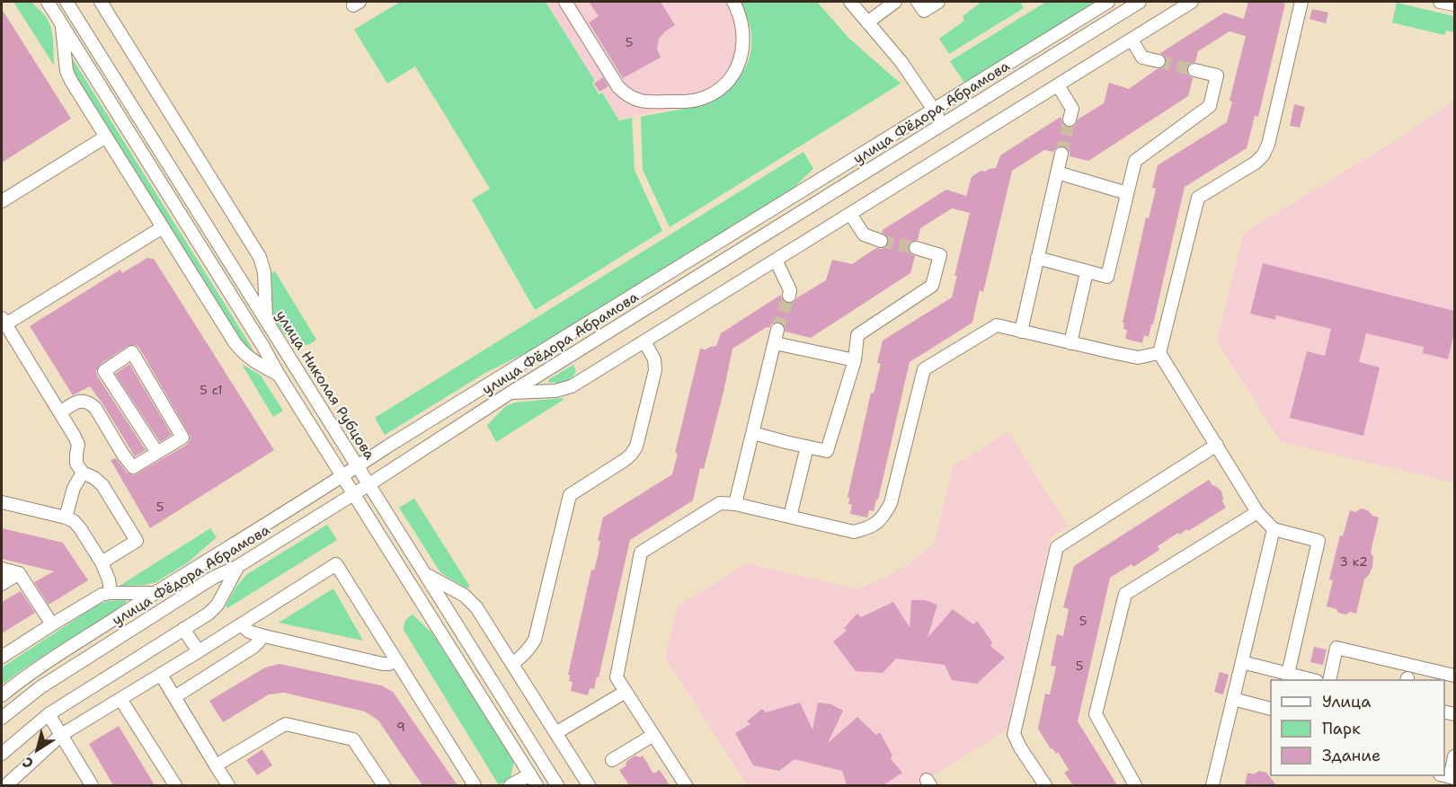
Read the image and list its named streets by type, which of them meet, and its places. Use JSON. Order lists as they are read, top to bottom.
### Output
{
  "streets": {
    "street": ["улица Фёдора Абрамова", "улица Николая Рубцова"]
  },
  "crossings": [
    ["улица Фёдора Абрамова", "улица Николая Рубцова"]
  ],
  "house_numbers": [
    "5",
    "5 с1",
    "5",
    "3 к2",
    "5",
    "5",
    "9"
  ],
  "legend": ["Улица", "Парк", "Здание"],
  "north": "bottom left"
}
